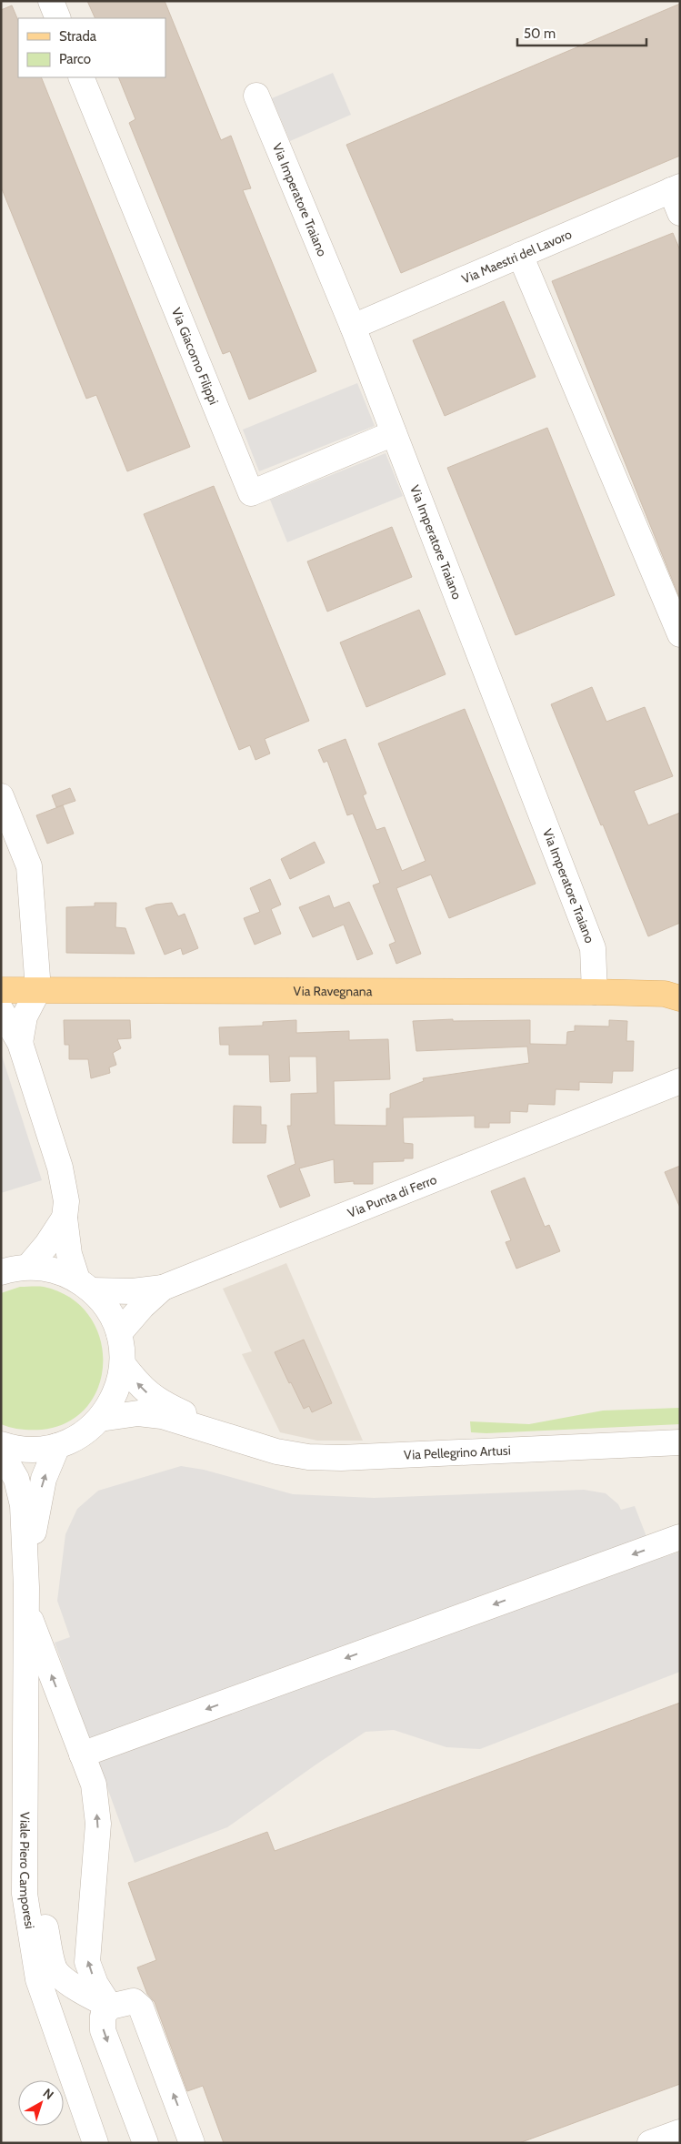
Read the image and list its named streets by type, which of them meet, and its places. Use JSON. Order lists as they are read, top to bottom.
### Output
{
  "streets": {
    "main road": ["Via Ravegnana"],
    "street": [
      "Via Imperatore Traiano",
      "Via Maestri del Lavoro",
      "Via Giacomo Filippi",
      "Via Punta di Ferro",
      "Via Pellegrino Artusi",
      "Viale Piero Camporesi"
    ]
  },
  "crossings": [
    ["Via Imperatore Traiano", "Via Maestri del Lavoro"],
    ["Via Imperatore Traiano", "Via Giacomo Filippi"],
    ["Via Imperatore Traiano", "Via Ravegnana"]
  ],
  "legend": ["Strada", "Parco"],
  "scale_bar": "50 m",
  "north": "top right"
}
